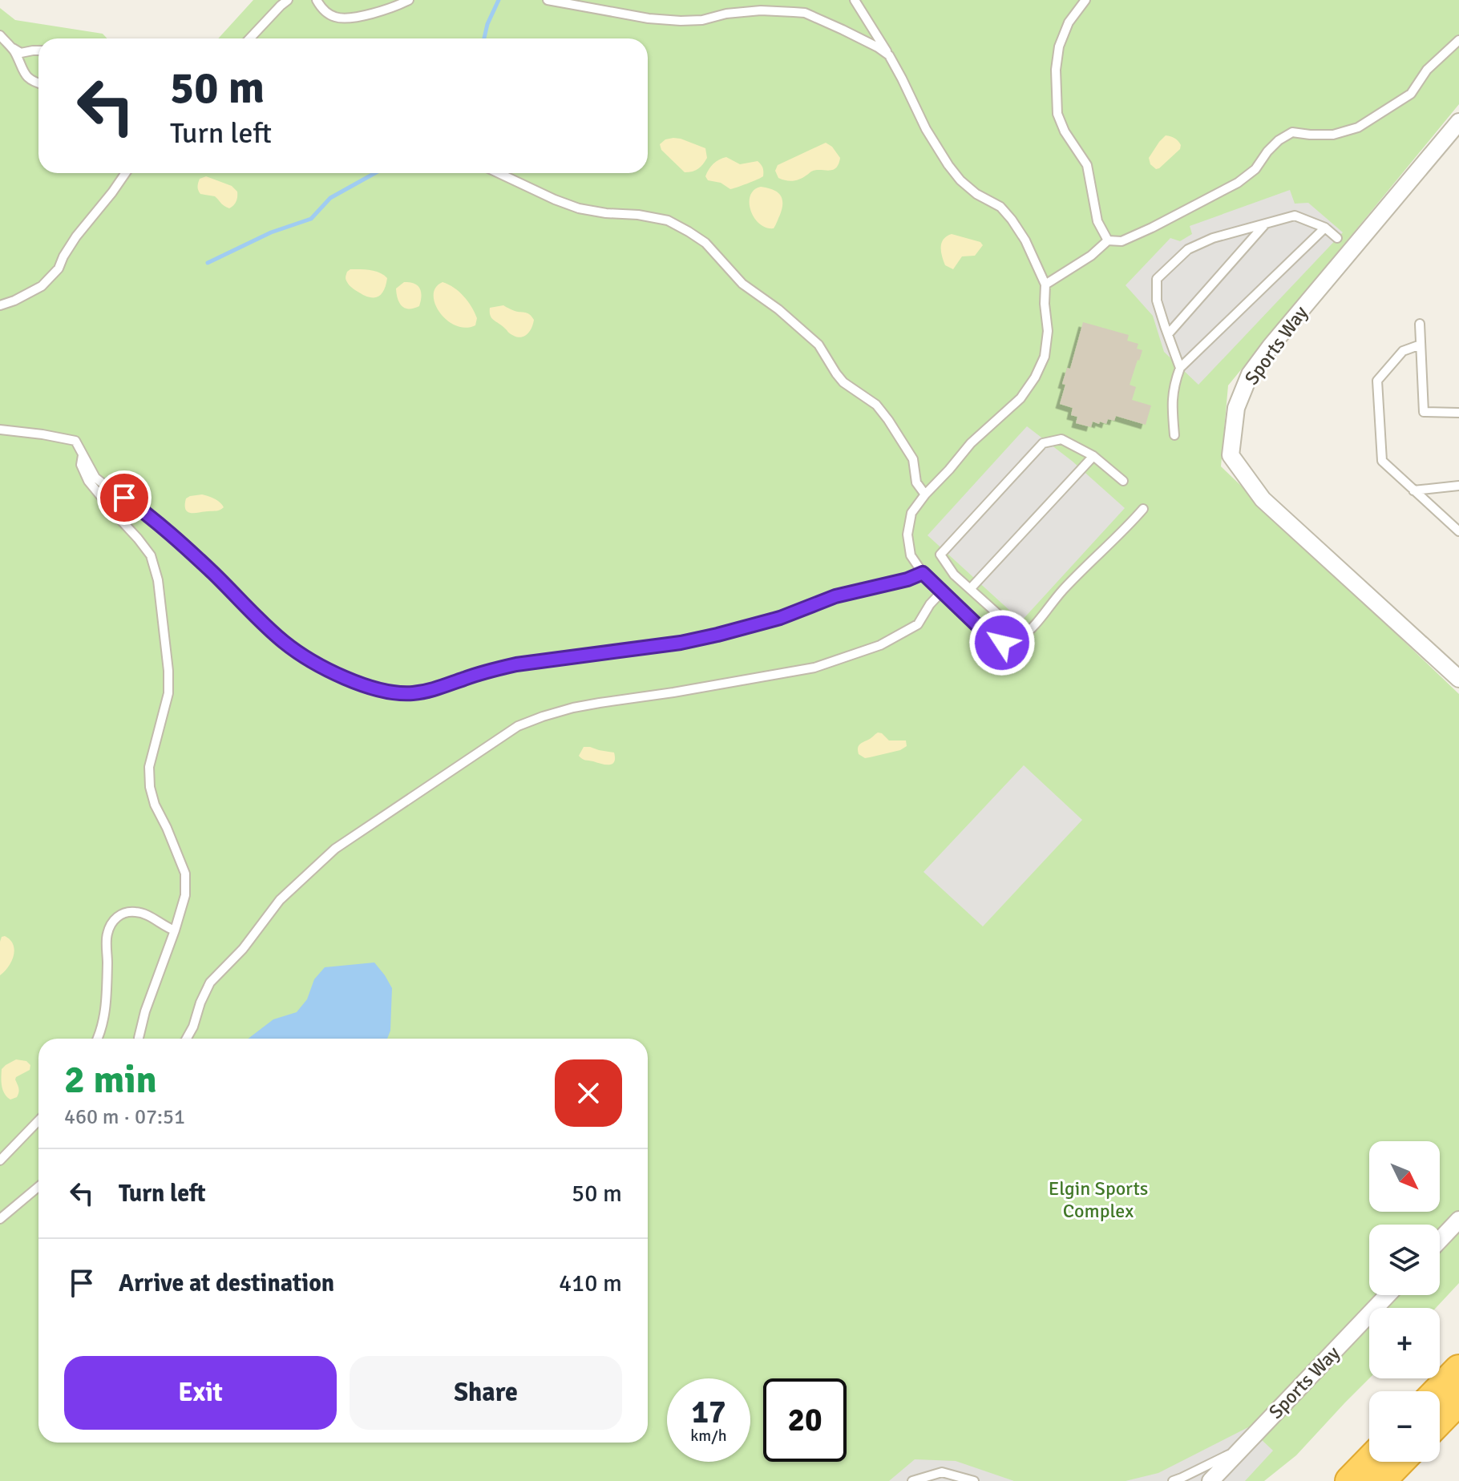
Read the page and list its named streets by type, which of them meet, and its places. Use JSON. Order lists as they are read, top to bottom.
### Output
{
  "streets": {
    "street": ["Sports Way"]
  },
  "parks": ["Elgin Sports Complex"],
  "north": "bottom right",
  "page": {
    "turn": ["50 m", "Turn left"],
    "heading": ["2 min", "460 m · 07:51"],
    "map_buttons": ["+", "−"],
    "list": [
      {
        "name": "Turn left",
        "value": "50 m"
      },
      {
        "name": "Arrive at destination",
        "value": "410 m"
      }
    ],
    "buttons": ["Exit", "Share"],
    "speed": "17 km/h",
    "limit": "20"
  }
}
